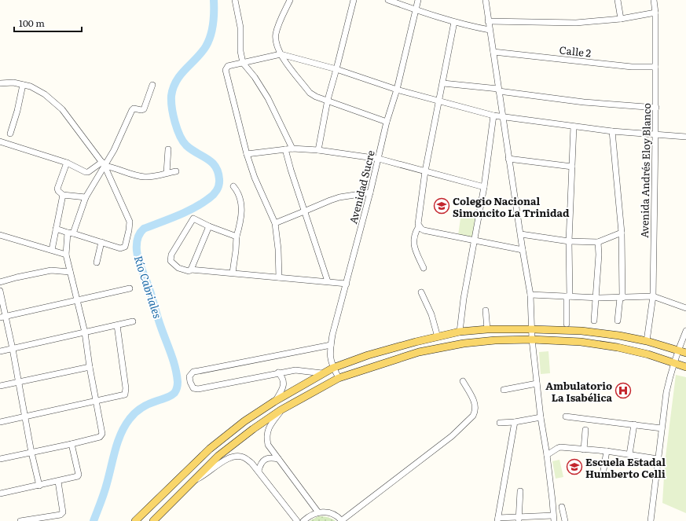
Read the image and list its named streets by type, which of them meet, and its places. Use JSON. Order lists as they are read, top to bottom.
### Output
{
  "streets": {
    "street": ["Calle 2", "Avenida Andrés Eloy Blanco", "Avenidad Sucre"]
  },
  "crossings": [
    ["Calle 2", "Avenida Andrés Eloy Blanco"]
  ],
  "water": ["Río Cabriales"],
  "places": {
    "school or university": ["Colegio Nacional Simoncito La Trinidad", "Escuela Estadal Humberto Celli"],
    "hospital": ["Ambulatorio La Isabélica"]
  },
  "scale_bar": "100 m"
}
